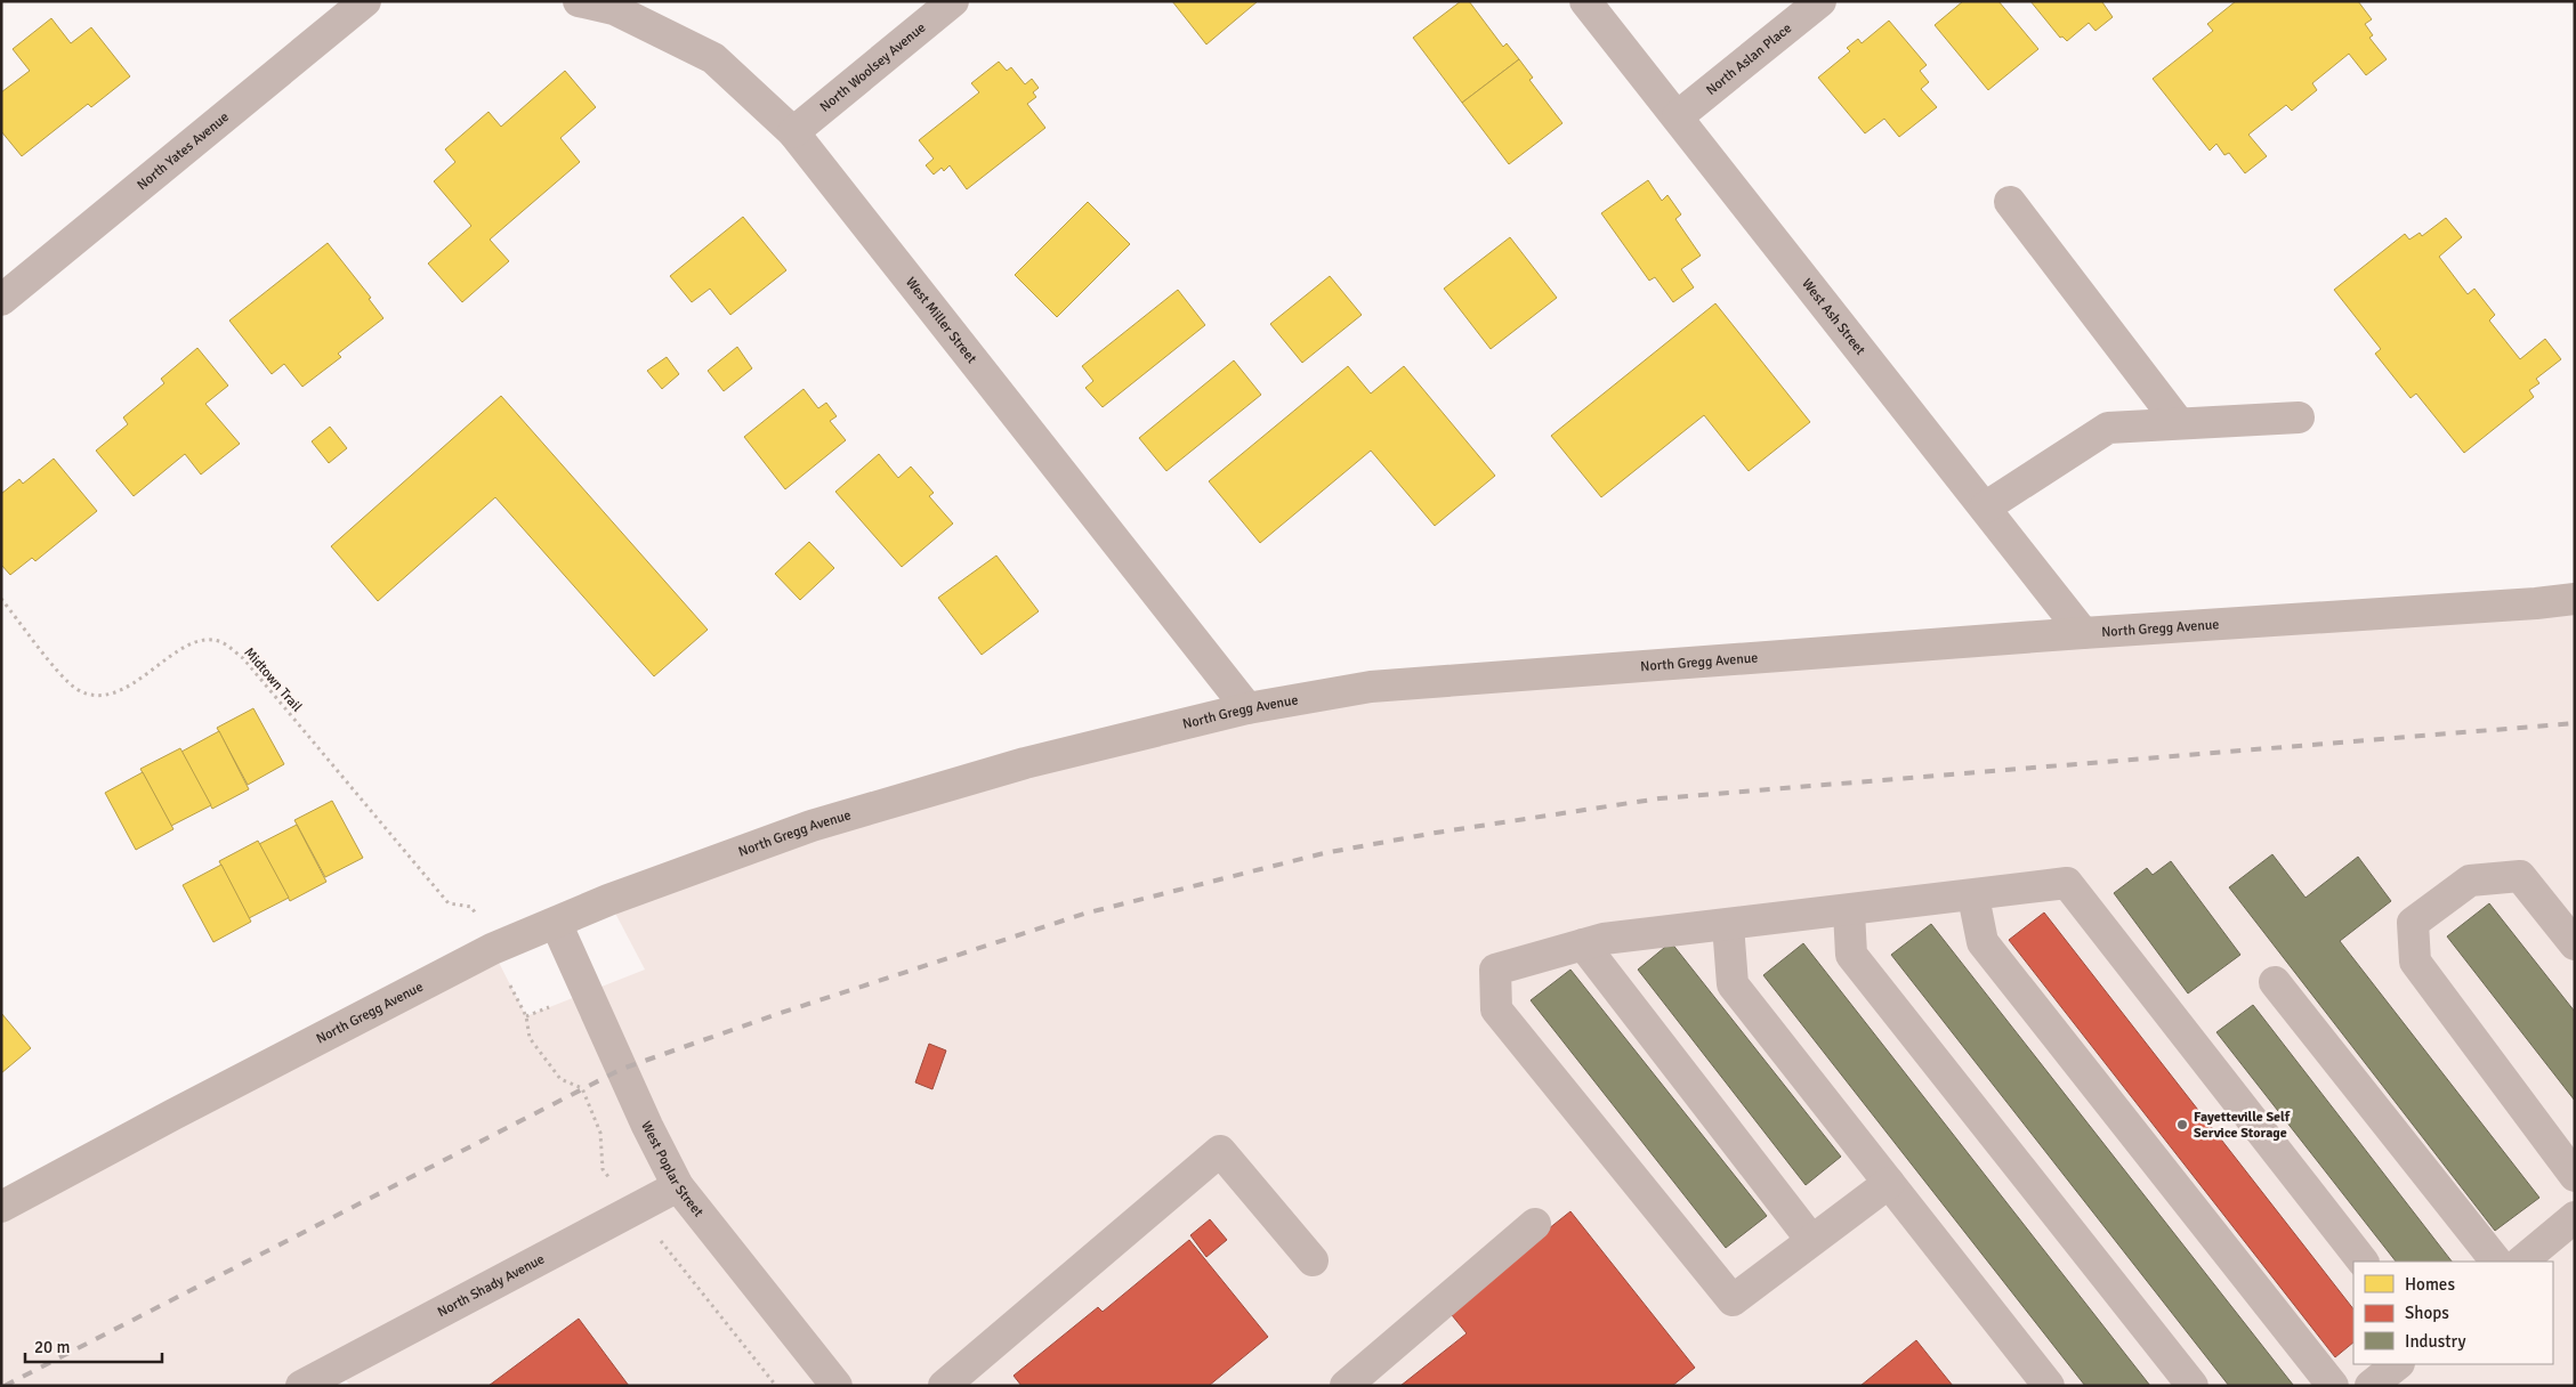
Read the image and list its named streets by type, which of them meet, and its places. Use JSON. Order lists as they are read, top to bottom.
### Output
{
  "streets": {
    "main road": ["North Gregg Avenue"],
    "street": [
      "North Aslan Place",
      "North Woolsey Avenue",
      "North Yates Avenue",
      "West Ash Street",
      "West Miller Street",
      "West Poplar Street",
      "North Shady Avenue"
    ],
    "path": ["Midtown Trail"]
  },
  "crossings": [
    ["North Aslan Place", "West Ash Street"],
    ["North Woolsey Avenue", "West Miller Street"],
    ["West Ash Street", "North Gregg Avenue"],
    ["West Miller Street", "North Gregg Avenue"],
    ["North Gregg Avenue", "West Poplar Street"],
    ["West Poplar Street", "North Shady Avenue"]
  ],
  "places": ["Fayetteville Self Service Storage"],
  "legend": ["Homes", "Shops", "Industry"],
  "scale_bar": "20 m"
}
